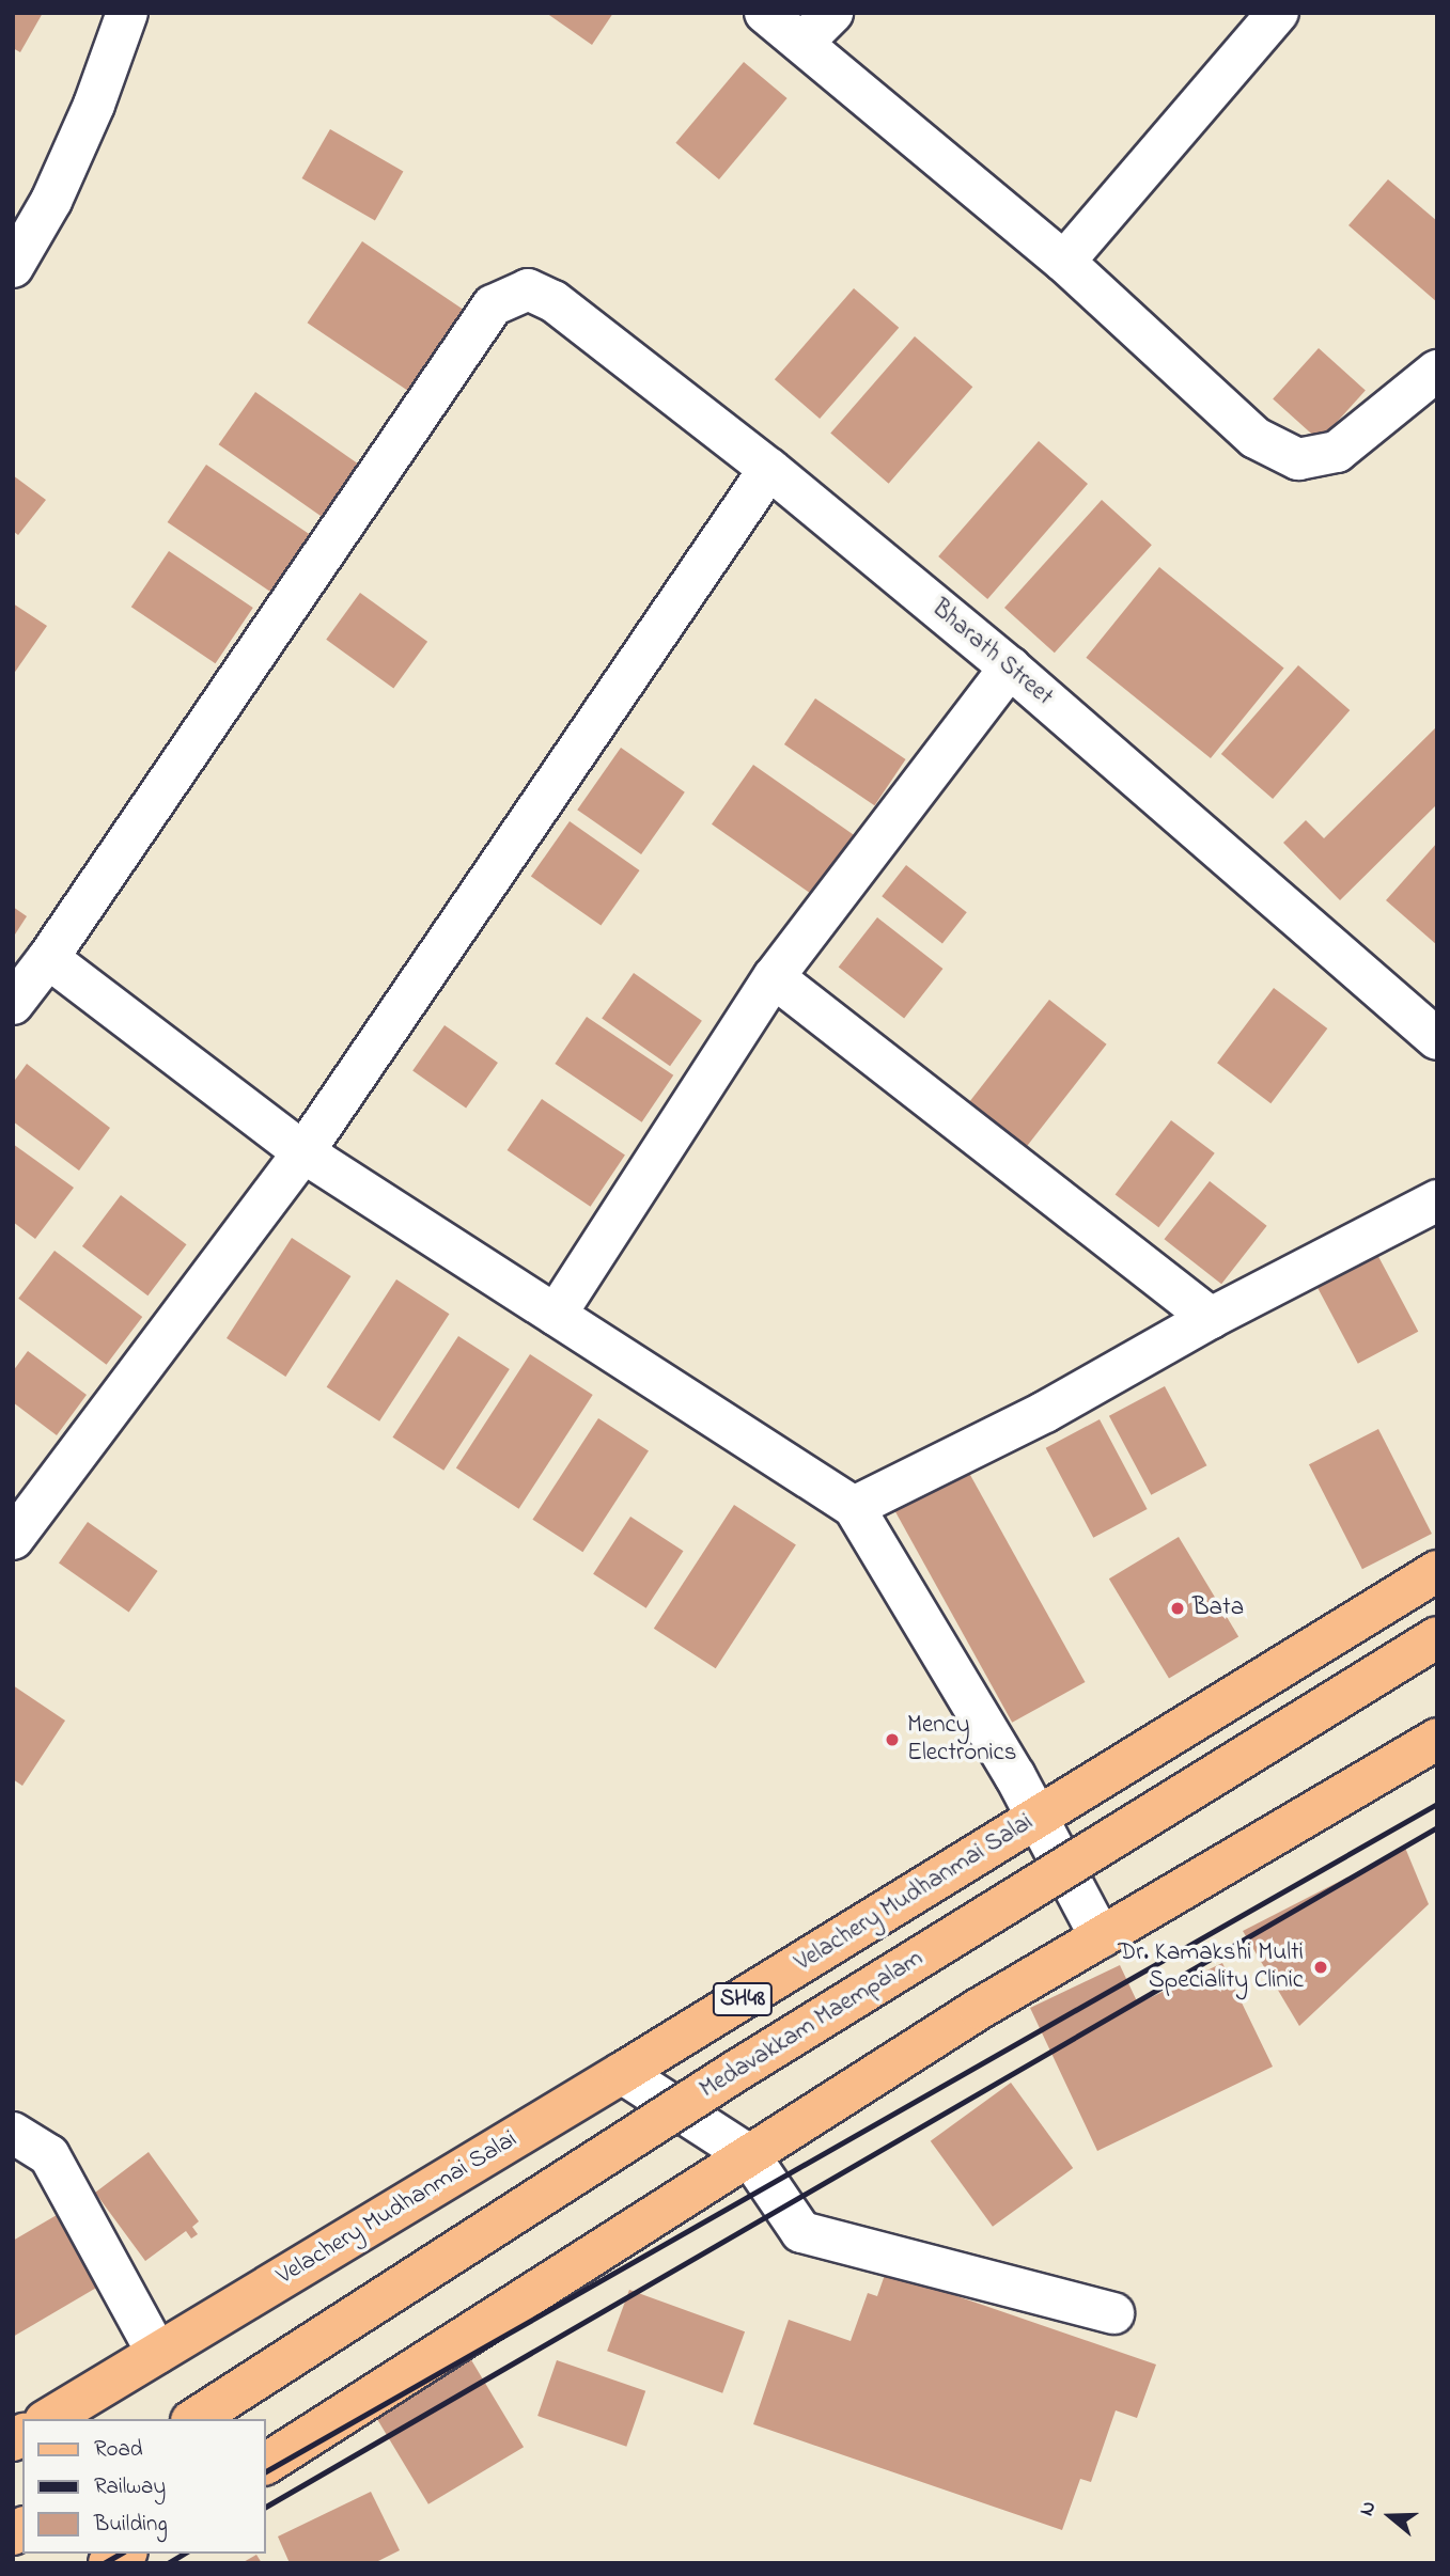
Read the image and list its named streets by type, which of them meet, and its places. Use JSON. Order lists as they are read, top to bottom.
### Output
{
  "streets": {
    "main road": ["Velachery Mudhanmai Salai", "SH48", "Medavakkam Maempalam"],
    "street": ["Bharath Street"]
  },
  "places": ["Bata", "Mency Electronics", "Dr. Kamakshi Multi Speciality Clinic"],
  "legend": ["Road", "Railway", "Building"],
  "north": "left"
}
